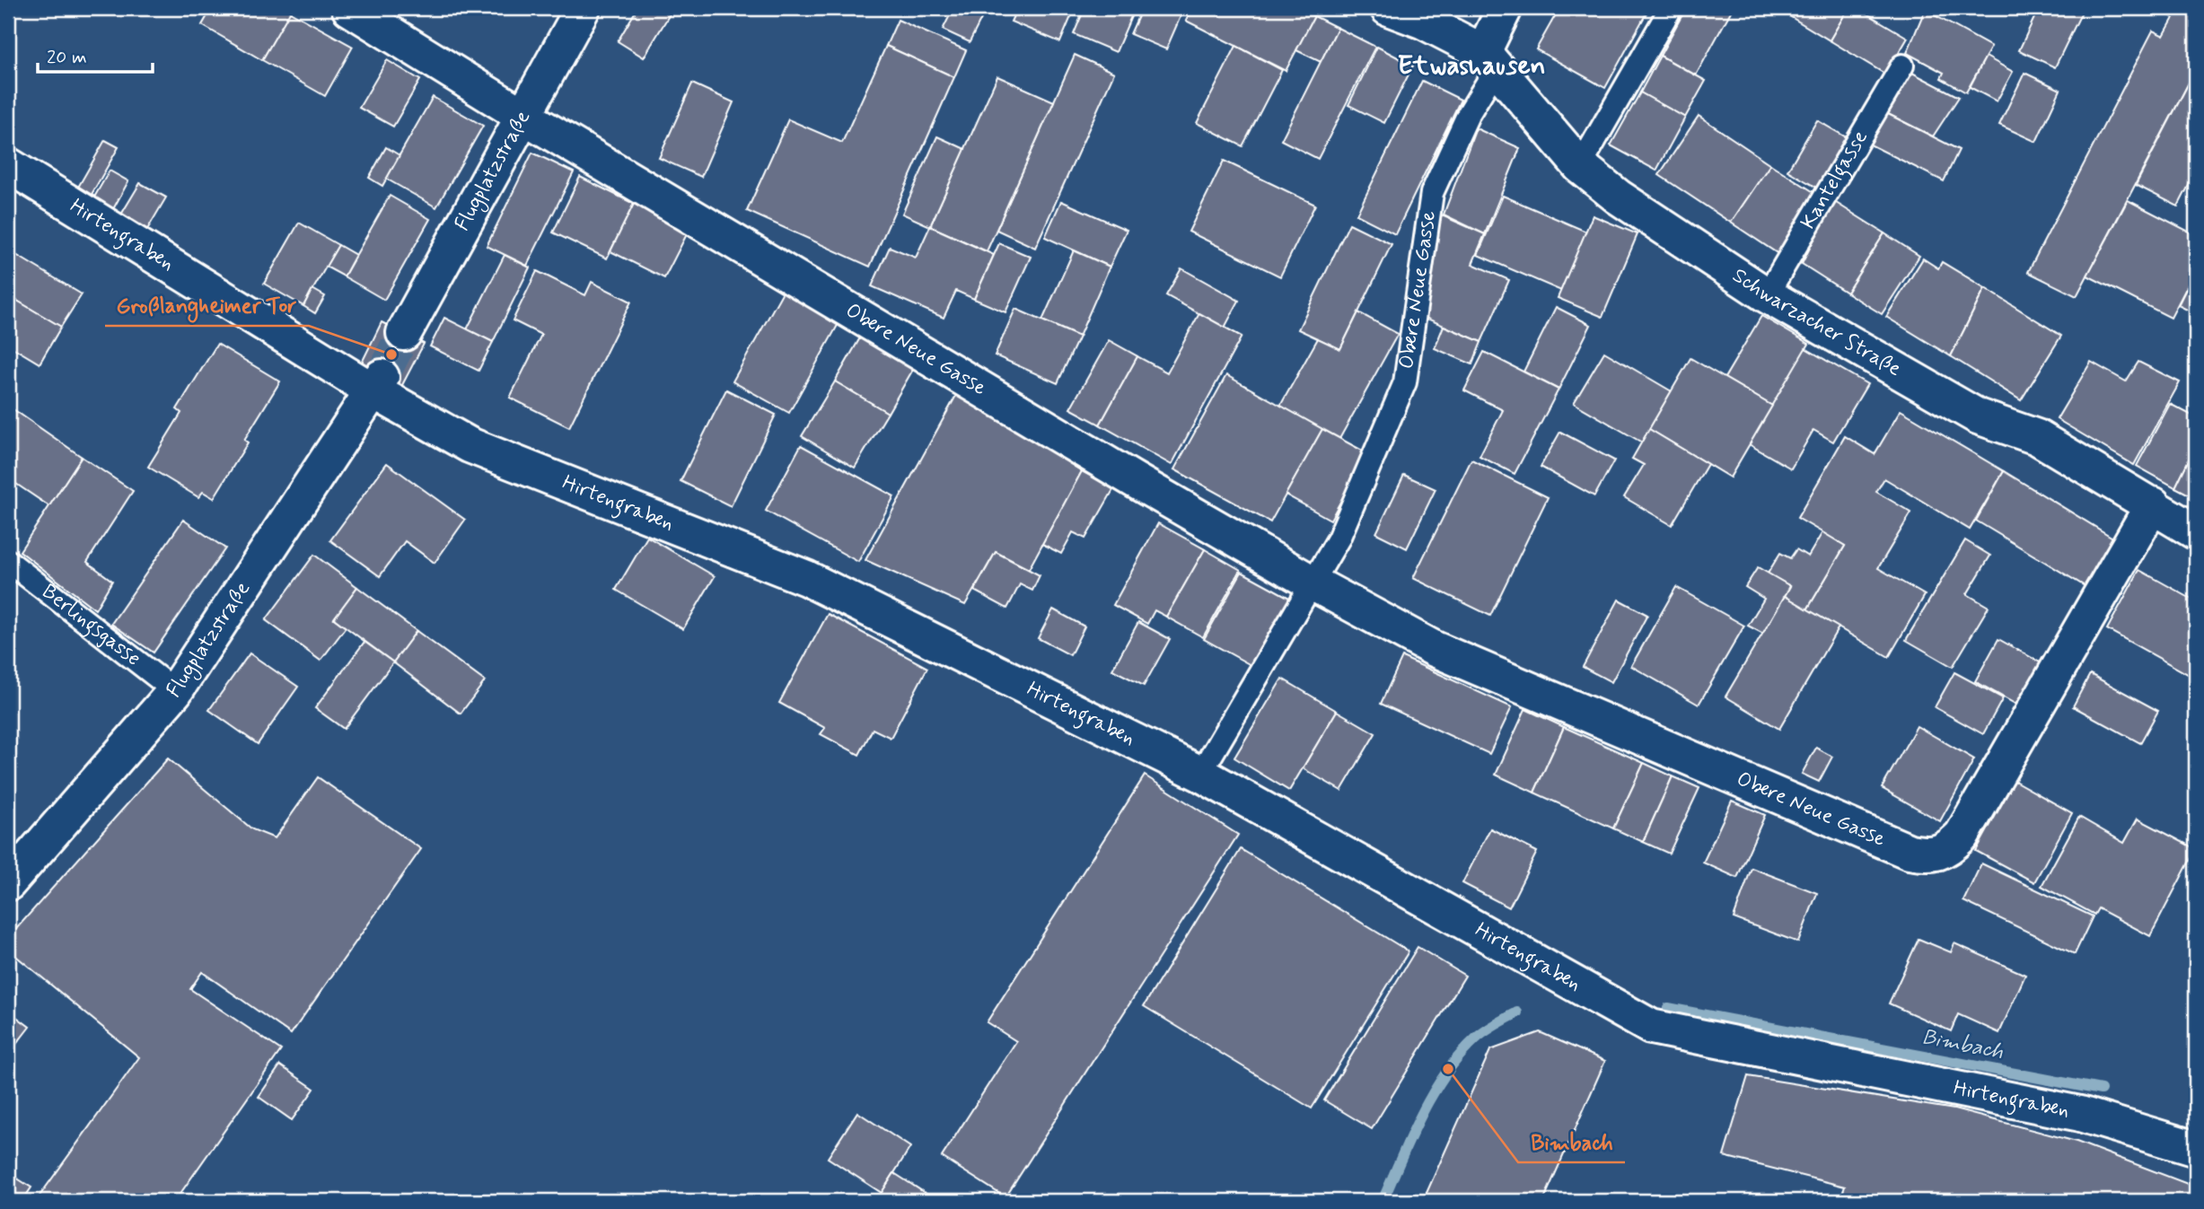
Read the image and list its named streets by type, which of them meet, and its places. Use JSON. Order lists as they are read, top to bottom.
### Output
{
  "streets": {
    "street": [
      "Flugplatzstraße",
      "Hirtengraben",
      "Obere Neue Gasse",
      "Schwarzacher Straße"
    ],
    "lane": ["Kantelgasse", "Berlingsgasse"]
  },
  "crossings": [
    ["Flugplatzstraße", "Hirtengraben"],
    ["Flugplatzstraße", "Obere Neue Gasse"],
    ["Flugplatzstraße", "Berlingsgasse"],
    ["Kantelgasse", "Schwarzacher Straße"],
    ["Hirtengraben", "Obere Neue Gasse"],
    ["Obere Neue Gasse", "Schwarzacher Straße"]
  ],
  "districts": ["Etwashausen"],
  "water": ["Bimbach"],
  "places": ["Großlangheimer Tor", "Bimbach"],
  "scale_bar": "20 m"
}
